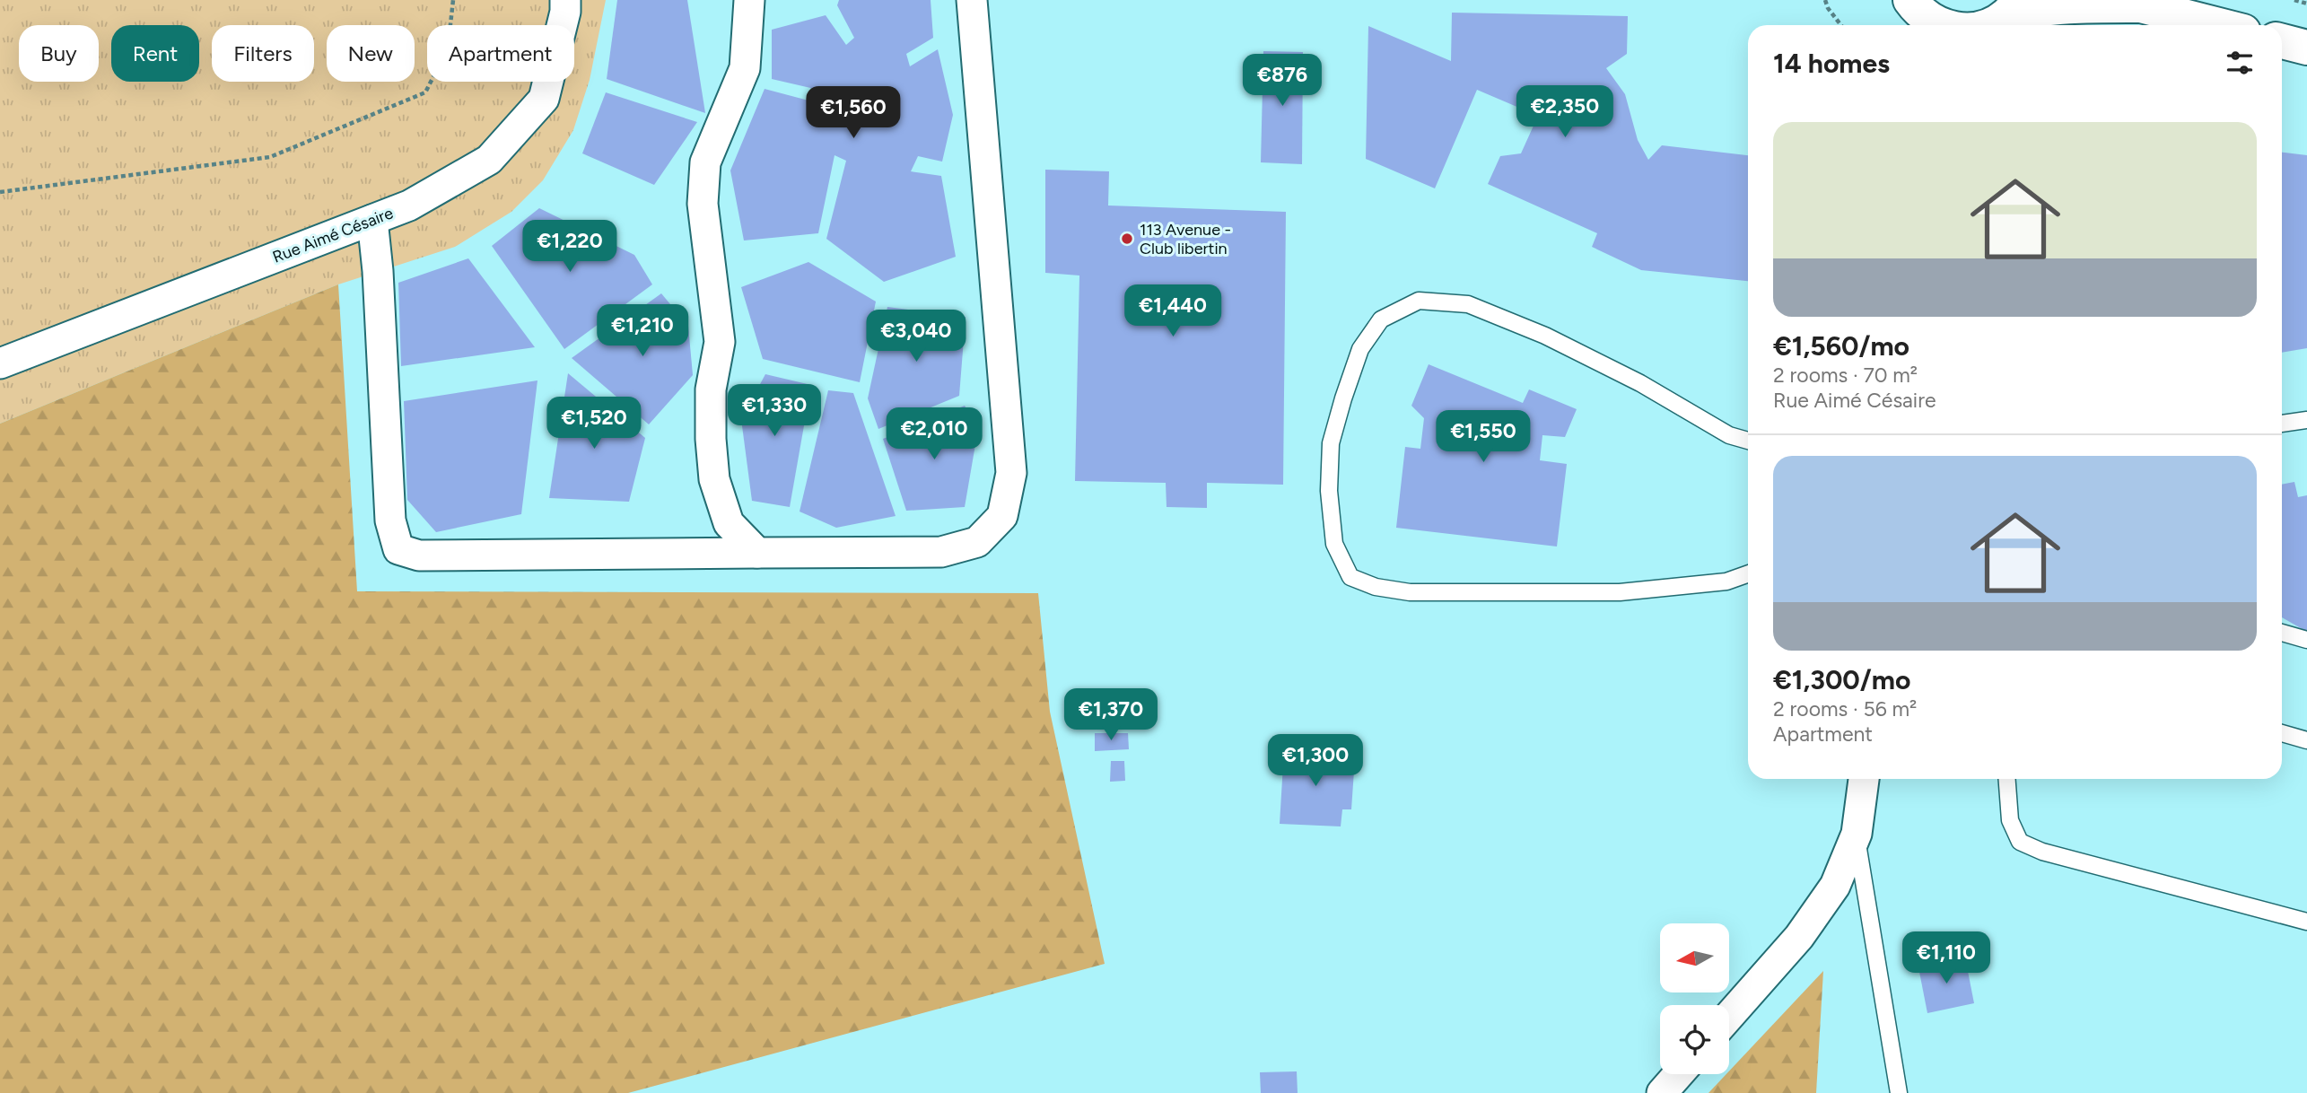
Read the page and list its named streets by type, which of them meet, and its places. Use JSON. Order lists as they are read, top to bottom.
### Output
{
  "streets": {
    "street": ["Rue Aimé Césaire"]
  },
  "places": ["113 Avenue - Club libertin"],
  "north": "left",
  "page": {
    "chip": [
      "Buy",
      "Rent",
      "Filters",
      "New",
      "Apartment"
    ],
    "heading": "14 homes",
    "price": [
      "€876",
      "€2,350",
      "€1,560",
      "€1,220",
      "€1,440",
      "€1,210",
      "€3,040",
      "€1,330",
      "€1,520",
      "€2,010",
      "€1,550",
      "€1,370",
      "€1,300",
      "€1,110"
    ],
    "list": [
      {
        "name": "€1,560/mo",
        "note": "2 rooms · 70 m² · Rue Aimé Césaire"
      },
      {
        "name": "€1,300/mo",
        "note": "2 rooms · 56 m² · Apartment"
      }
    ]
  }
}
